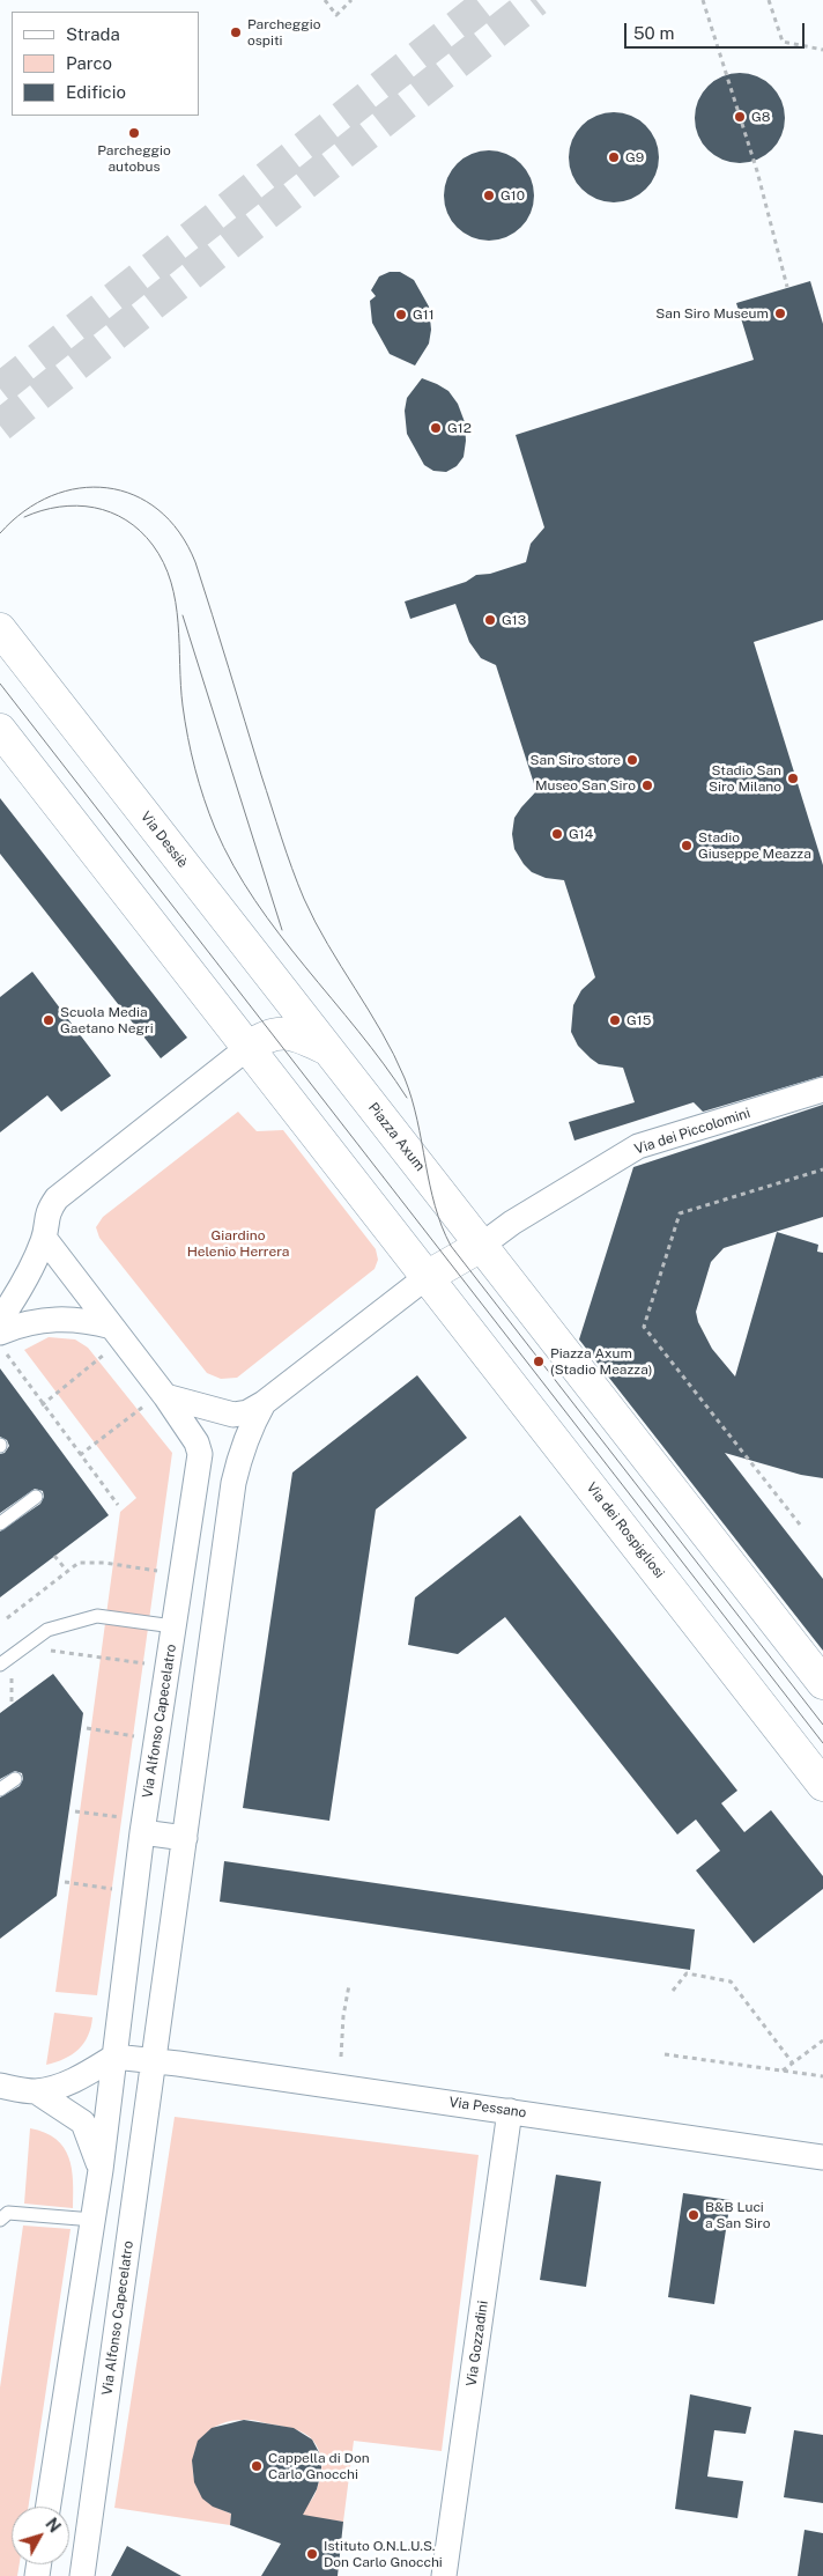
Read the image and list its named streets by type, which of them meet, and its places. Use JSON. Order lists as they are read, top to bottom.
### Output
{
  "streets": {
    "main road": ["Via Dessiè", "Piazza Axum", "Via dei Rospigliosi"],
    "street": [
      "Via dei Piccolomini",
      "Via Alfonso Capecelatro",
      "Via Pessano",
      "Via Gozzadini"
    ]
  },
  "crossings": [
    ["Via Dessiè", "Piazza Axum"],
    ["Via dei Piccolomini", "Piazza Axum"],
    ["Via Alfonso Capecelatro", "Via Pessano"],
    ["Via Pessano", "Via Gozzadini"]
  ],
  "parks": ["Giardino Helenio Herrera"],
  "places": [
    "Parcheggio ospiti",
    "G8",
    "Parcheggio autobus",
    "G9",
    "G10",
    "San Siro Museum",
    "G11",
    "G12",
    "G13",
    "San Siro store",
    "Stadio San Siro Milano",
    "Museo San Siro",
    "G14",
    "Stadio Giuseppe Meazza",
    "Scuola Media Gaetano Negri",
    "G15",
    "Piazza Axum (Stadio Meazza)",
    "B&B Luci a San Siro",
    "Cappella di Don Carlo Gnocchi",
    "Istituto O.N.L.U.S. Don Carlo Gnocchi"
  ],
  "legend": ["Strada", "Parco", "Edificio"],
  "scale_bar": "50 m",
  "north": "top right"
}
